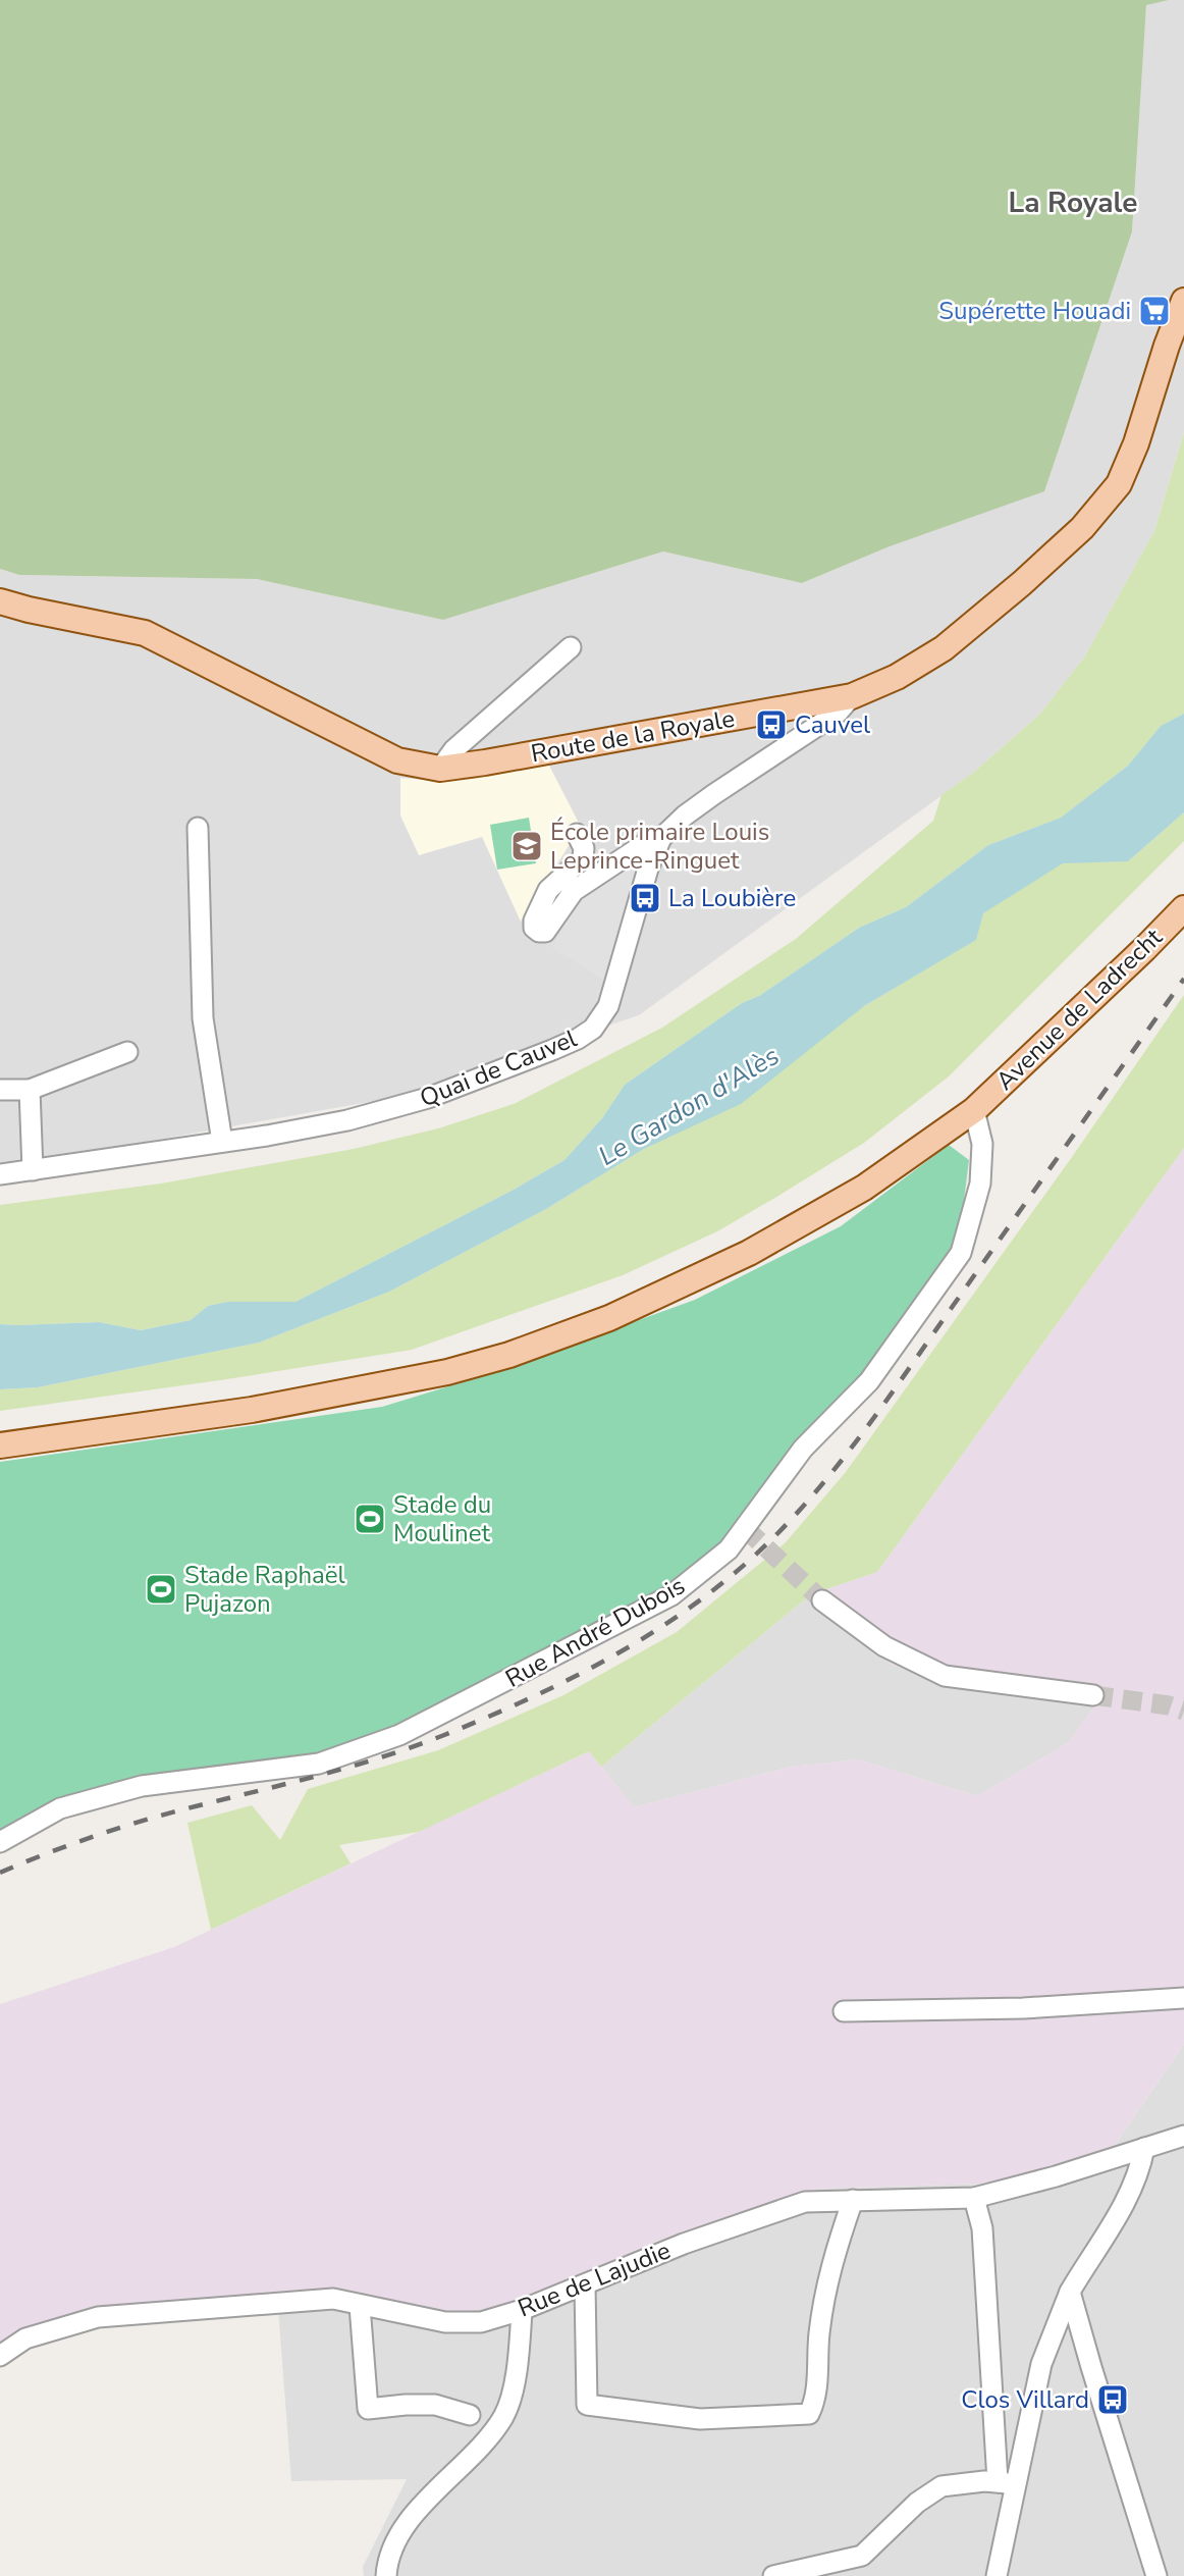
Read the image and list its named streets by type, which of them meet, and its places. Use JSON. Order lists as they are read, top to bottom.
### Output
{
  "streets": {
    "main road": ["Route de la Royale", "Avenue de Ladrecht"],
    "street": ["Quai de Cauvel", "Rue André Dubois", "Rue de Lajudie"]
  },
  "crossings": [
    ["Route de la Royale", "Quai de Cauvel"],
    ["Avenue de Ladrecht", "Rue André Dubois"]
  ],
  "districts": ["La Royale"],
  "water": ["Le Gardon d'Alès"],
  "places": {
    "supermarket": ["Supérette Houadi"],
    "bus stop": ["Cauvel", "La Loubière", "Clos Villard"],
    "school or university": ["École primaire Louis Leprince-Ringuet"],
    "sports": ["Stade du Moulinet", "Stade Raphaël Pujazon"]
  }
}
